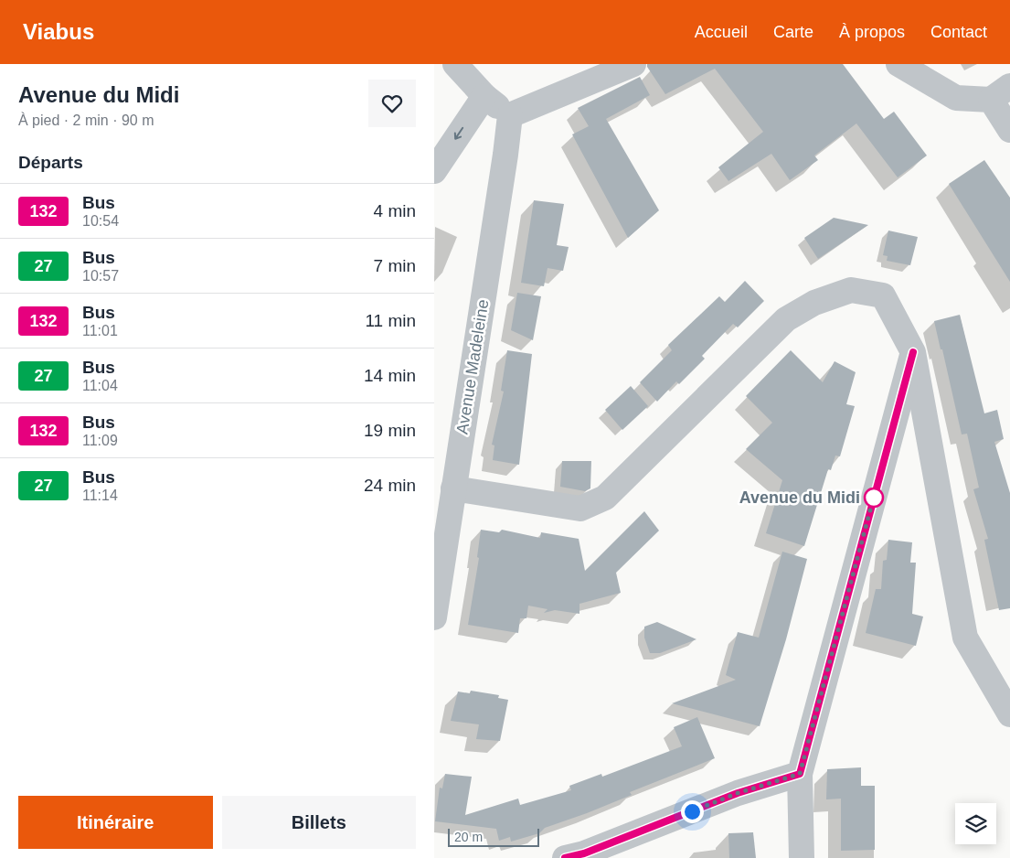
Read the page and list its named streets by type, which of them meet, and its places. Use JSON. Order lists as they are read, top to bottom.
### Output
{
  "streets": {
    "street": ["Avenue Madeleine"]
  },
  "places": ["Avenue du Midi"],
  "lines": ["bus line 132"],
  "scale_bar": "20 m",
  "page": {
    "header": "Viabus",
    "nav": [
      "Accueil",
      "Carte",
      "À propos",
      "Contact"
    ],
    "heading": [
      ["Avenue du Midi", "À pied · 2 min · 90 m"],
      "Départs"
    ],
    "list": [
      {
        "mark": "132",
        "name": "Bus",
        "note": "10:54",
        "value": "4 min"
      },
      {
        "mark": "27",
        "name": "Bus",
        "note": "10:57",
        "value": "7 min"
      },
      {
        "mark": "132",
        "name": "Bus",
        "note": "11:01",
        "value": "11 min"
      },
      {
        "mark": "27",
        "name": "Bus",
        "note": "11:04",
        "value": "14 min"
      },
      {
        "mark": "132",
        "name": "Bus",
        "note": "11:09",
        "value": "19 min"
      },
      {
        "mark": "27",
        "name": "Bus",
        "note": "11:14",
        "value": "24 min"
      }
    ],
    "buttons": ["Itinéraire", "Billets"],
    "scale": "20 m"
  }
}
